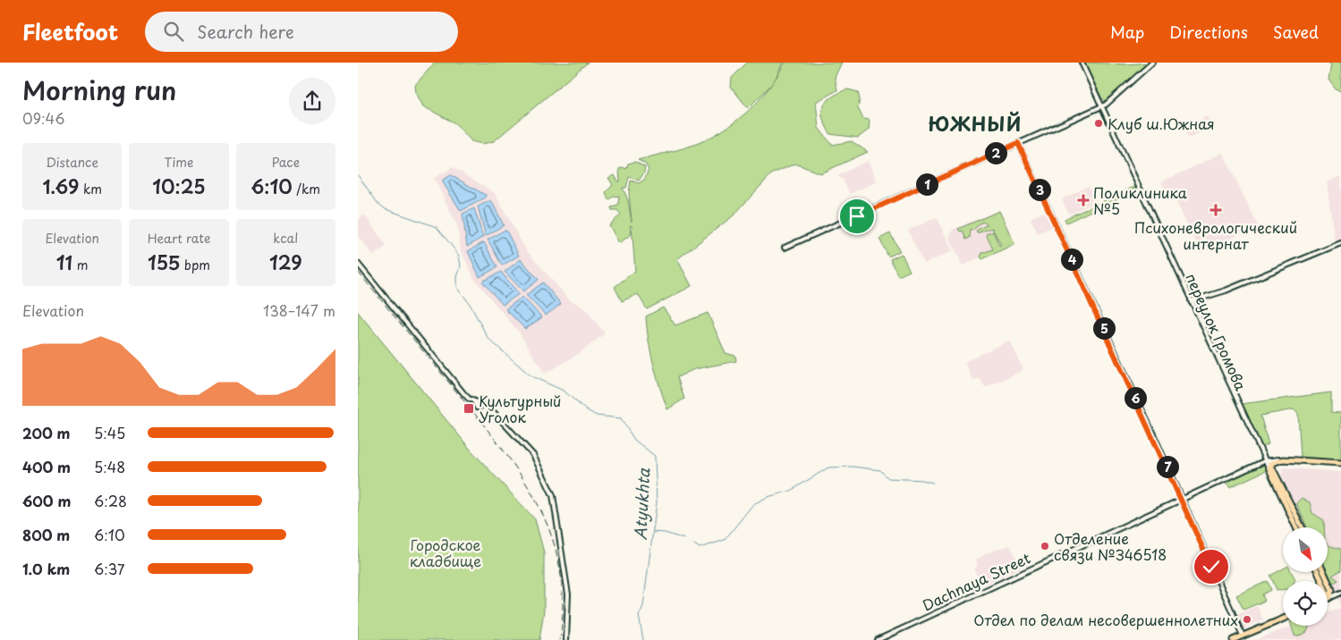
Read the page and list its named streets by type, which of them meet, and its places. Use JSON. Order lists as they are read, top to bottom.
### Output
{
  "streets": {
    "main road": ["переулок Громова"],
    "street": ["Dachnaya Street"]
  },
  "crossings": [
    ["переулок Громова", "Dachnaya Street"]
  ],
  "districts": ["ЮЖНЫЙ"],
  "water": ["Atyukhta"],
  "parks": ["Городское кладбище"],
  "places": {
    "other": ["Клуб ш.Южная", "Отделение связи №346518", "Отдел по делам несовершеннолетних"],
    "health": ["Поликлиника №5", "Психоневрологический интернат"],
    "transit": ["Культурный Уголок"]
  },
  "north": "bottom right",
  "page": {
    "header": "Fleetfoot",
    "search": "Search here",
    "nav": ["Map", "Directions", "Saved"],
    "heading": ["Morning run", "09:46"],
    "stats": [
      ["Distance", "1.69 km"],
      ["Time", "10:25"],
      ["Pace", "6:10 /km"],
      ["Elevation", "11 m"],
      ["Heart rate", "155 bpm"],
      ["kcal", "129"]
    ],
    "pins": [
      "2",
      "1",
      "3",
      "4",
      "5",
      "6",
      "7"
    ],
    "chart": ["Elevation", "138–147 m"],
    "list": [
      {
        "name": "200 m",
        "note": "5:45"
      },
      {
        "name": "400 m",
        "note": "5:48"
      },
      {
        "name": "600 m",
        "note": "6:28"
      },
      {
        "name": "800 m",
        "note": "6:10"
      },
      {
        "name": "1.0 km",
        "note": "6:37"
      }
    ]
  }
}
